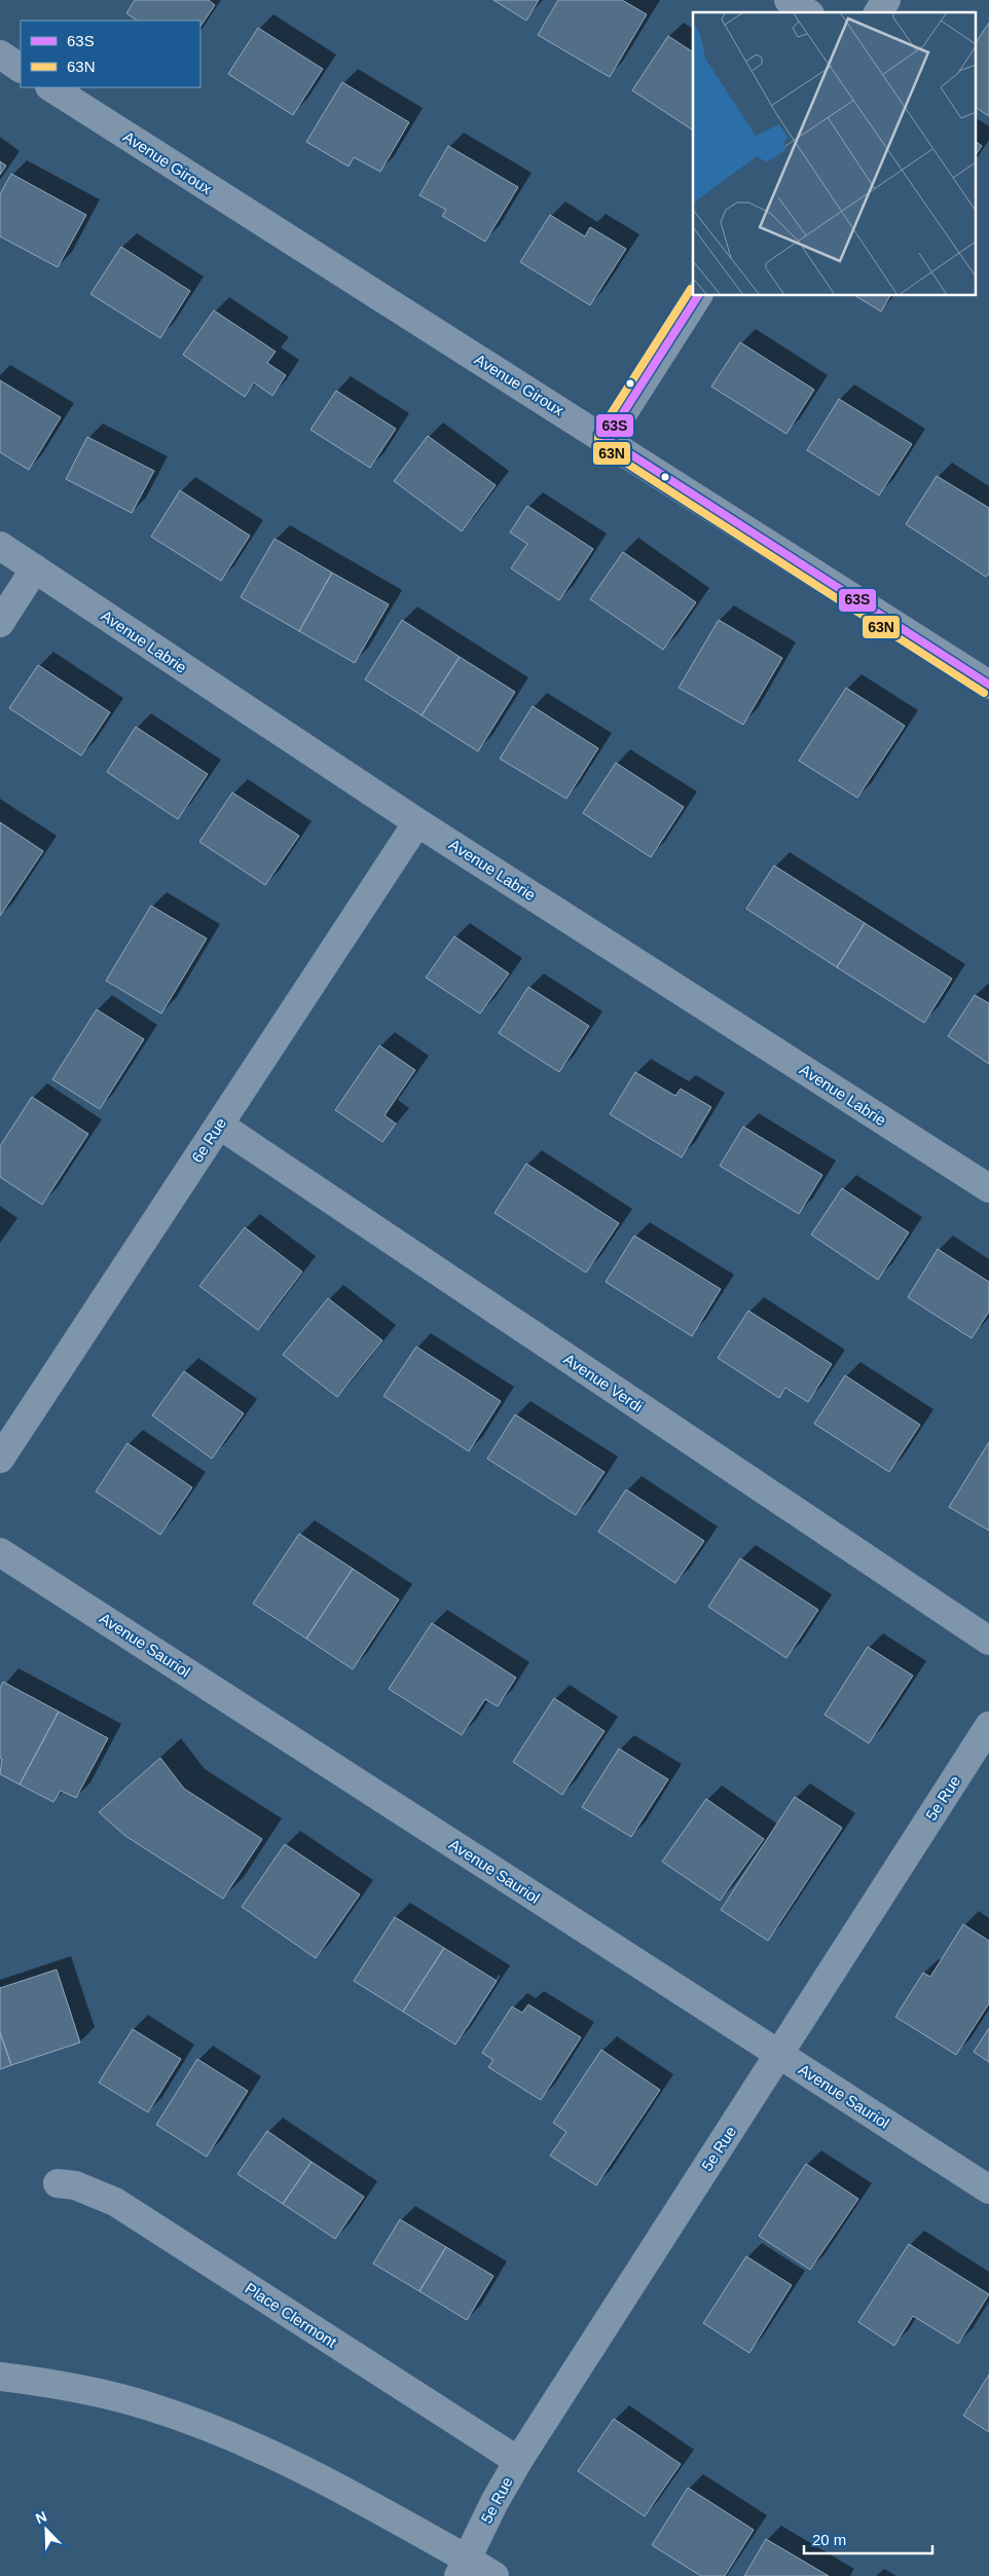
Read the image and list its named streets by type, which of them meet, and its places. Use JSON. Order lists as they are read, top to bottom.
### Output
{
  "streets": {
    "street": [
      "Avenue Giroux",
      "Avenue Labrie",
      "6e Rue",
      "Avenue Verdi",
      "Avenue Sauriol",
      "5e Rue",
      "Place Clermont"
    ]
  },
  "crossings": [
    ["Avenue Labrie", "6e Rue"],
    ["6e Rue", "Avenue Verdi"],
    ["Avenue Sauriol", "5e Rue"],
    ["5e Rue", "Place Clermont"]
  ],
  "lines": ["transit line 63N", "transit line 63S"],
  "legend": ["63S", "63N"],
  "scale_bar": "20 m",
  "north": "top left"
}
